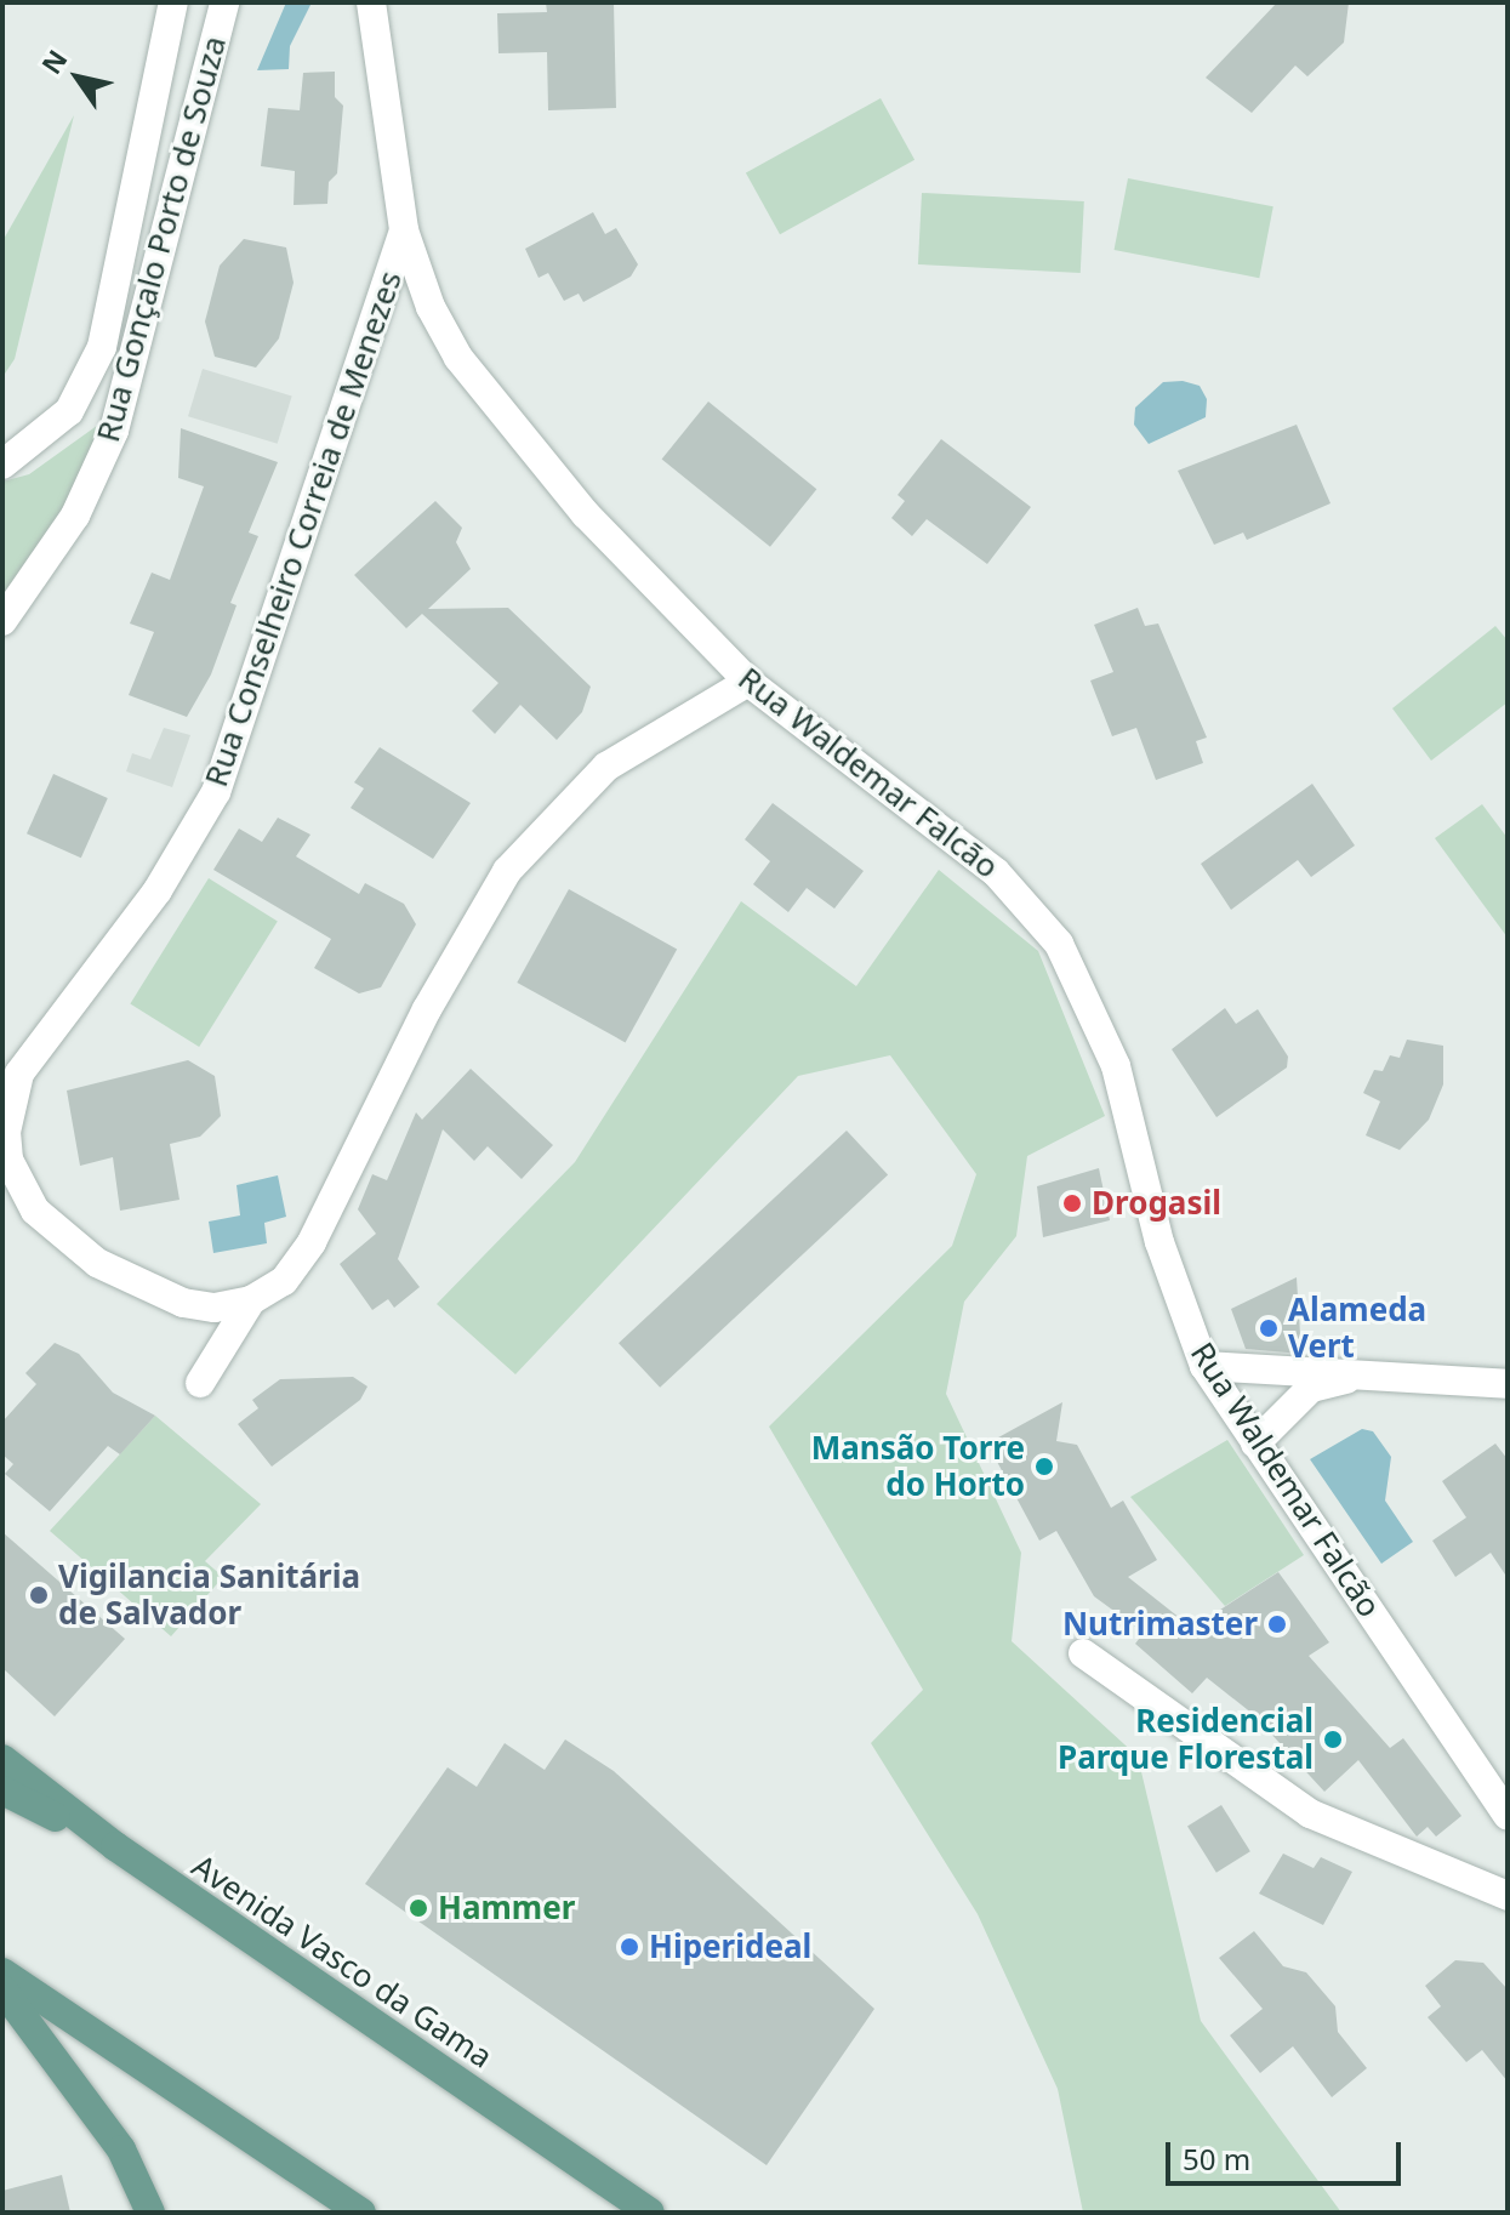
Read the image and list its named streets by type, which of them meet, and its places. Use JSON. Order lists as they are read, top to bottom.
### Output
{
  "streets": {
    "main road": ["Avenida Vasco da Gama"],
    "street": ["Rua Gonçalo Porto de Souza", "Rua Conselheiro Correia de Menezes", "Rua Waldemar Falcão"]
  },
  "crossings": [
    ["Rua Conselheiro Correia de Menezes", "Rua Waldemar Falcão"]
  ],
  "places": [
    "Drogasil",
    "Alameda Vert",
    "Mansão Torre do Horto",
    "Vigilancia Sanitária de Salvador",
    "Nutrimaster",
    "Residencial Parque Florestal",
    "Hammer",
    "Hiperideal"
  ],
  "scale_bar": "50 m",
  "north": "top left"
}
